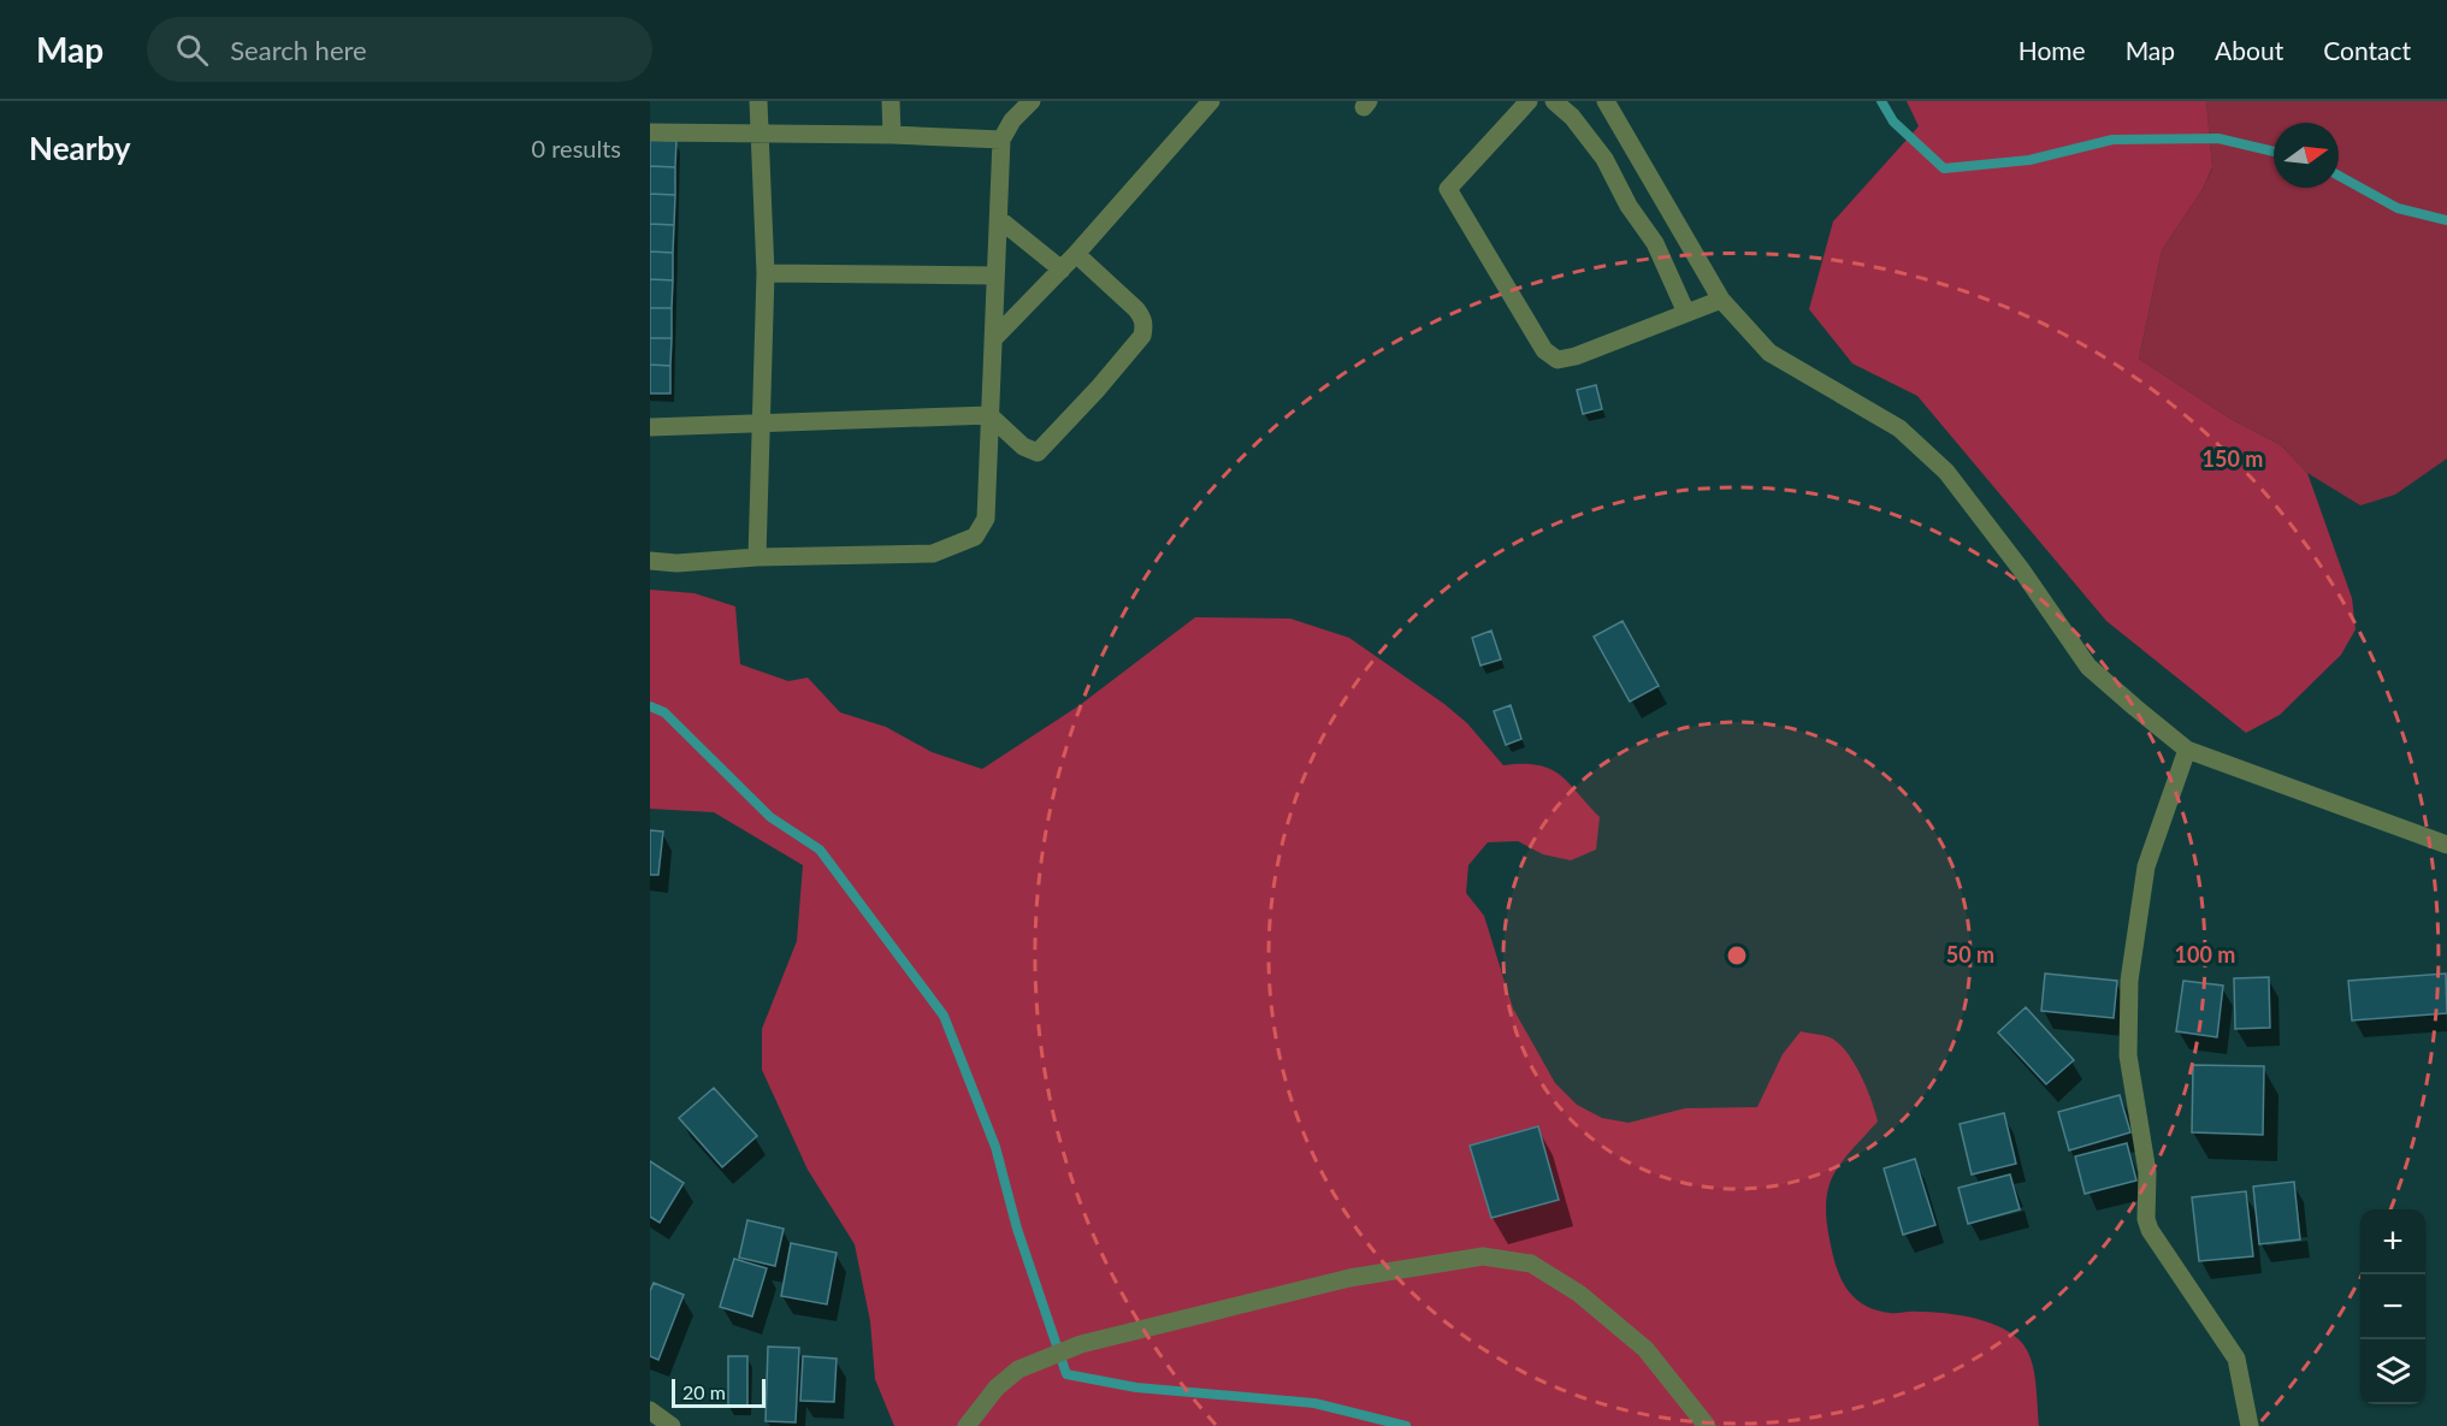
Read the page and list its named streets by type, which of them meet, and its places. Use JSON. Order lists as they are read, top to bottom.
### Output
{
  "scale_bar": "20 m",
  "north": "right",
  "page": {
    "header": "Map",
    "search": "Search here",
    "nav": [
      "Home",
      "Map",
      "About",
      "Contact"
    ],
    "heading": ["Nearby", "0 results"],
    "map_buttons": ["+", "−"],
    "scale": "20 m"
  },
  "rings": ["150 m", "50 m", "100 m"]
}
